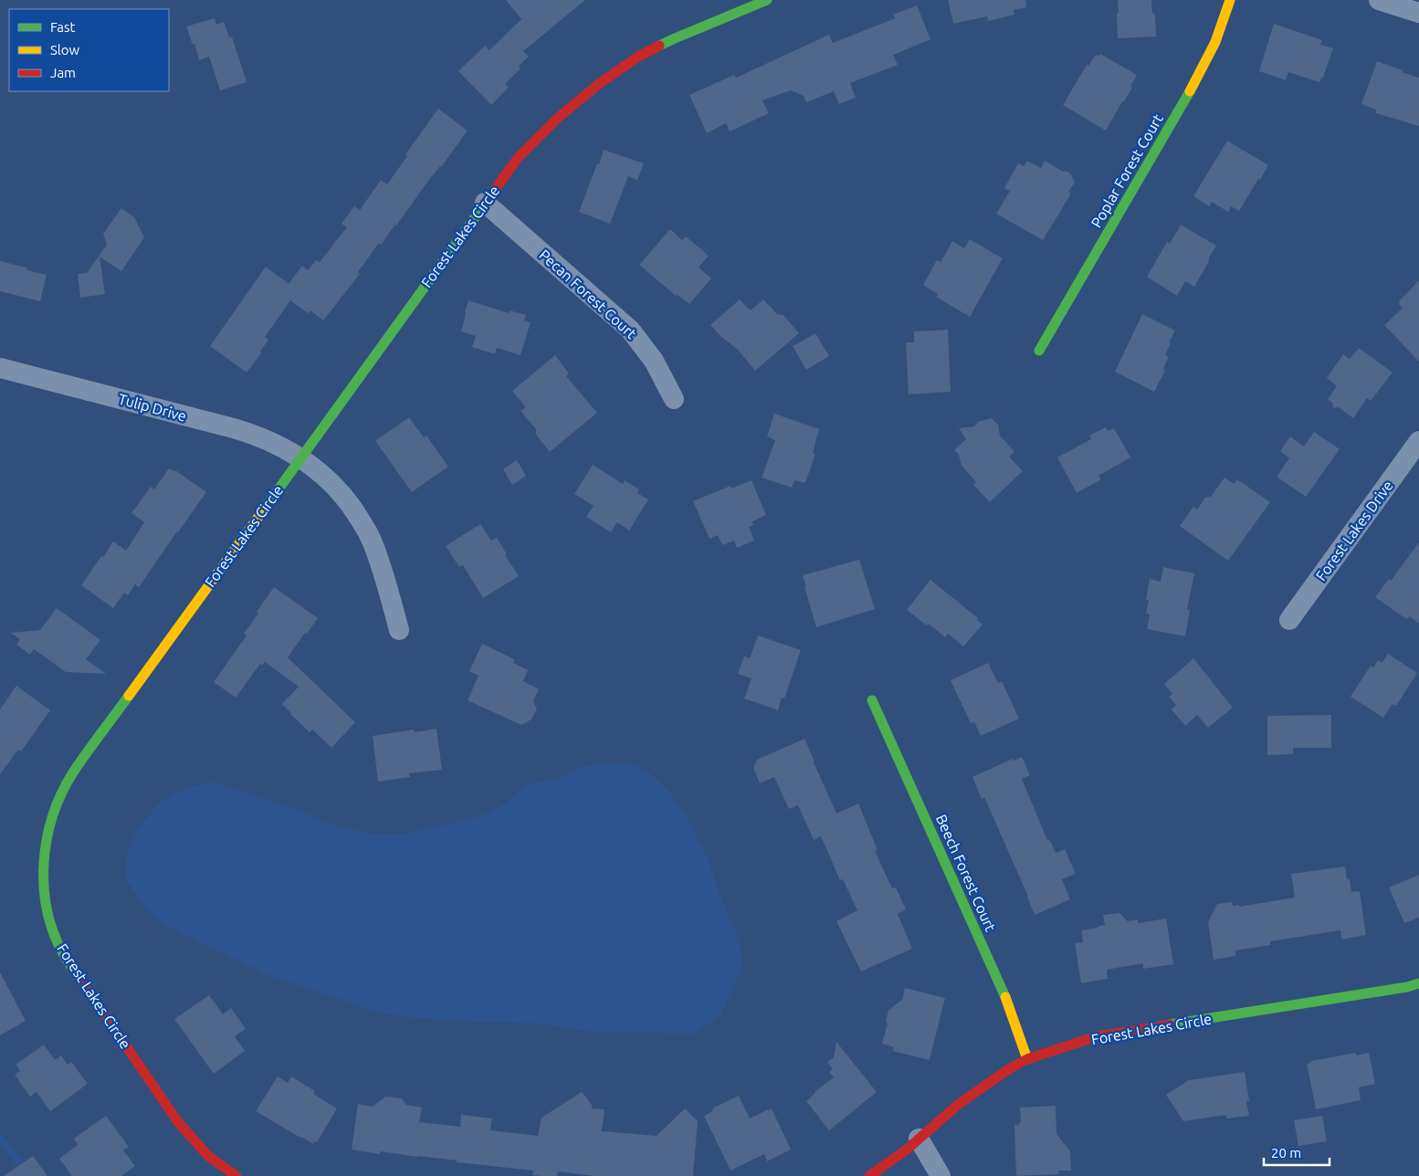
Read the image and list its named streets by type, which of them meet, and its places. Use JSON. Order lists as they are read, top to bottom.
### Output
{
  "streets": {
    "street": [
      "Poplar Forest Court",
      "Forest Lakes Circle",
      "Pecan Forest Court",
      "Tulip Drive",
      "Forest Lakes Drive",
      "Beech Forest Court"
    ]
  },
  "crossings": [
    ["Forest Lakes Circle", "Pecan Forest Court"],
    ["Forest Lakes Circle", "Tulip Drive"],
    ["Forest Lakes Circle", "Beech Forest Court"]
  ],
  "legend": ["Fast", "Slow", "Jam"],
  "scale_bar": "20 m"
}
